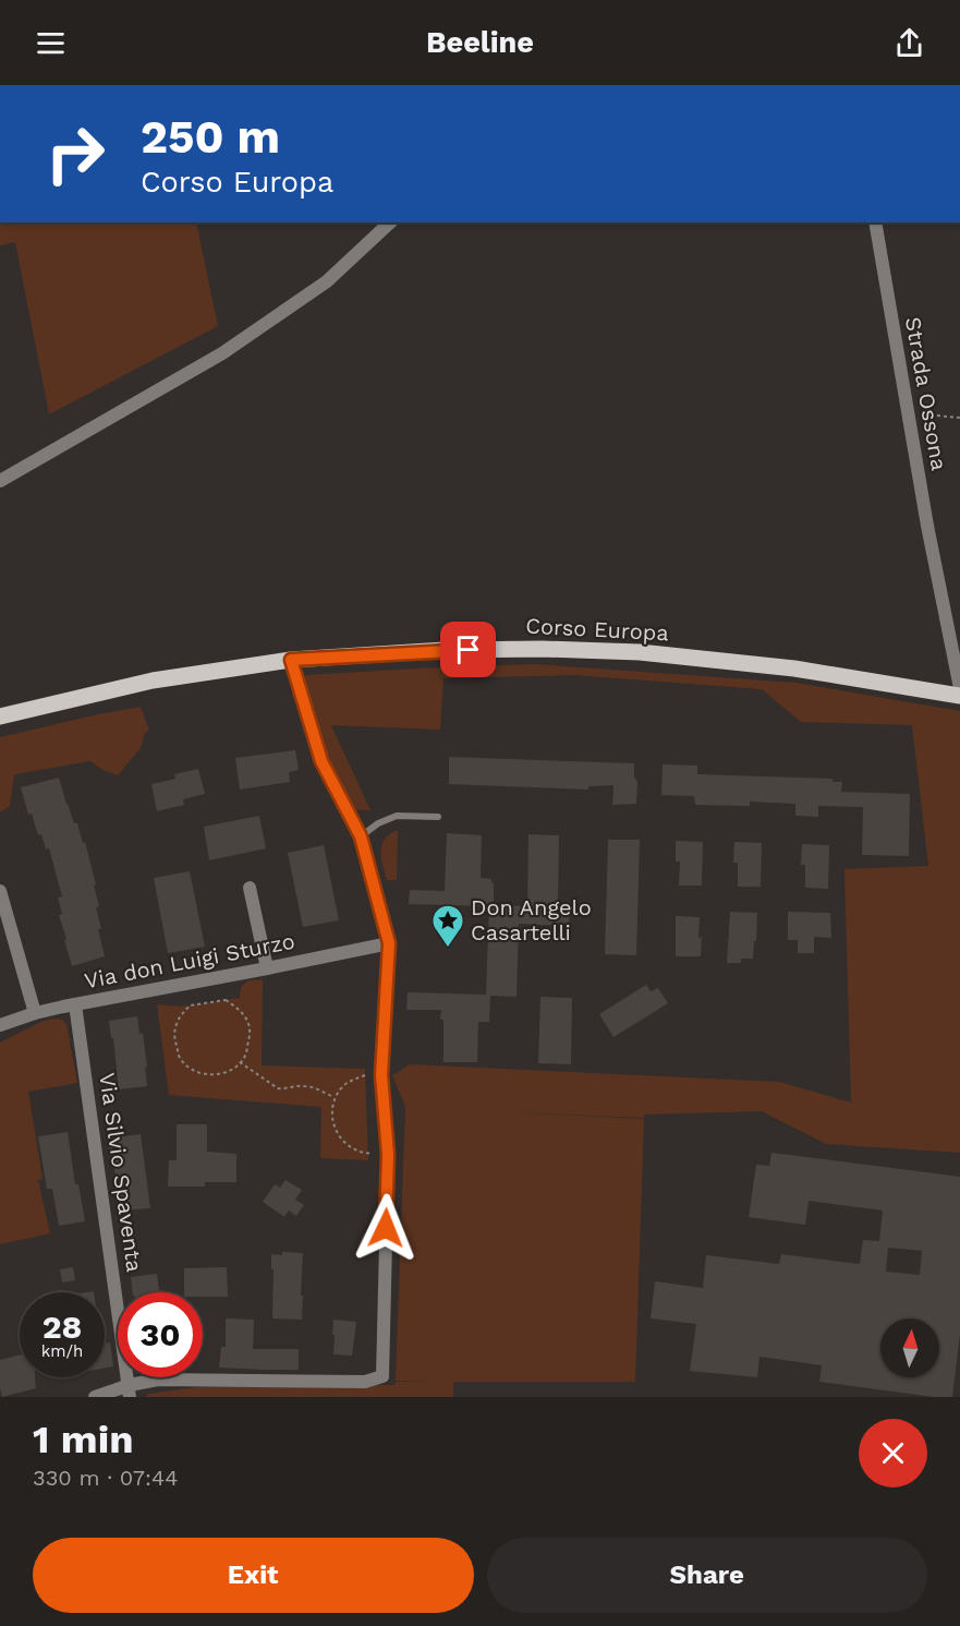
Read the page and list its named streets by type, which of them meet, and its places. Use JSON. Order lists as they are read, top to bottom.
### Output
{
  "streets": {
    "main road": ["Corso Europa"],
    "street": ["Strada Ossona", "Via don Luigi Sturzo", "Via Silvio Spaventa"]
  },
  "crossings": [
    ["Via don Luigi Sturzo", "Via Silvio Spaventa"]
  ],
  "places": {
    "place": ["Don Angelo Casartelli"]
  },
  "north": "top",
  "page": {
    "header": "Beeline",
    "turn": ["250 m", "Corso Europa"],
    "speed": "28 km/h",
    "limit": "30",
    "heading": ["1 min", "330 m · 07:44"],
    "buttons": ["Exit", "Share"]
  }
}
